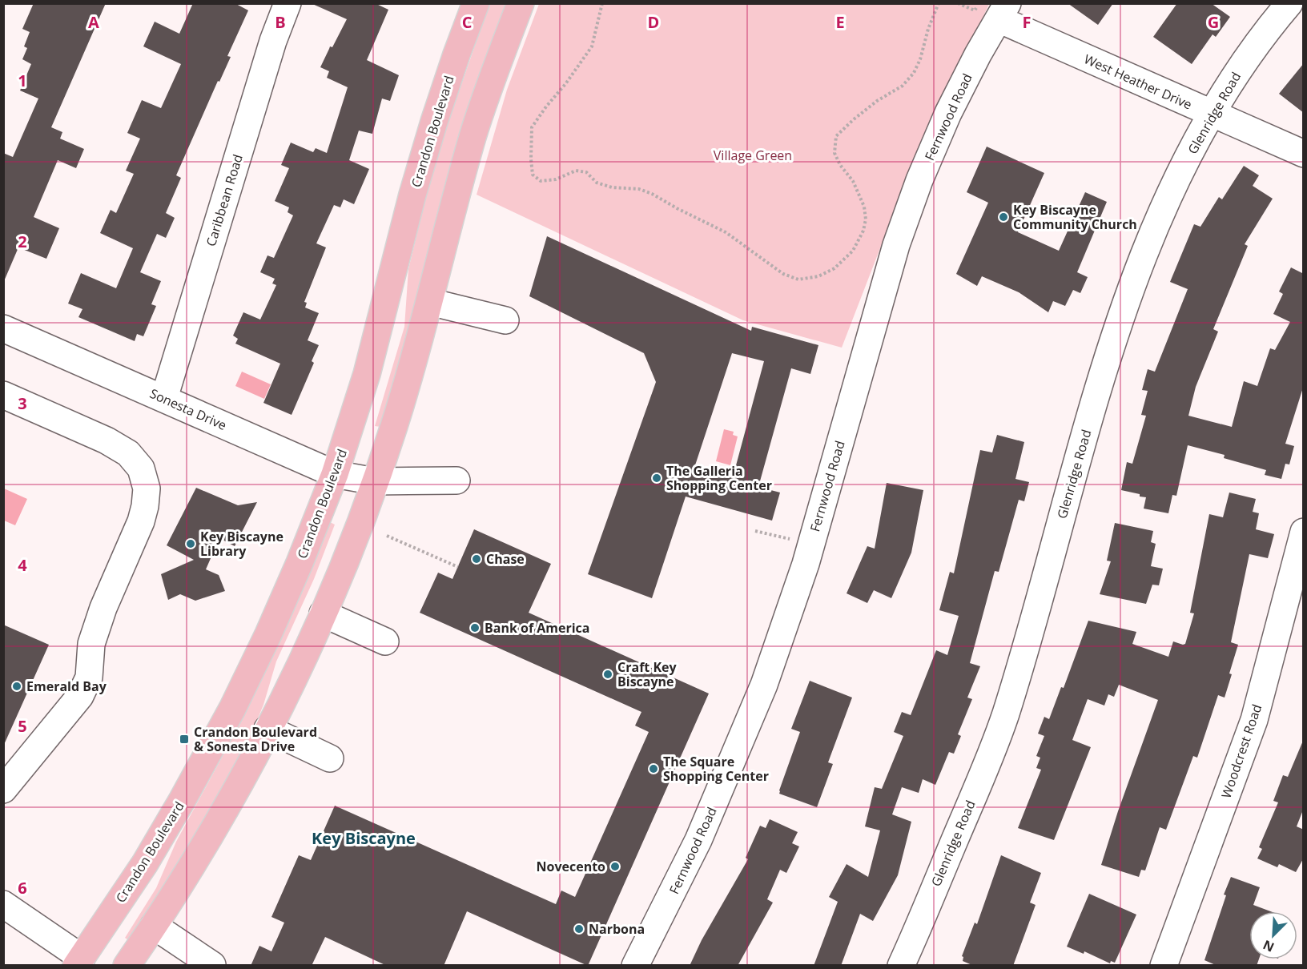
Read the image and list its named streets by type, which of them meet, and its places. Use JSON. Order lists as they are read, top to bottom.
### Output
{
  "streets": {
    "main road": ["Crandon Boulevard"],
    "street": [
      "West Heather Drive",
      "Glenridge Road",
      "Fernwood Road",
      "Caribbean Road",
      "Sonesta Drive",
      "Woodcrest Road"
    ]
  },
  "crossings": [
    ["West Heather Drive", "Glenridge Road"],
    ["West Heather Drive", "Fernwood Road"],
    ["Crandon Boulevard", "Sonesta Drive"],
    ["Caribbean Road", "Sonesta Drive"]
  ],
  "districts": ["Key Biscayne"],
  "parks": ["Village Green"],
  "places": {
    "other": [
      "Key Biscayne Community Church",
      "The Galleria Shopping Center",
      "Key Biscayne Library",
      "Chase",
      "Bank of America",
      "Craft Key Biscayne",
      "Emerald Bay",
      "The Square Shopping Center",
      "Novecento",
      "Narbona"
    ],
    "transit": ["Crandon Boulevard & Sonesta Drive"]
  },
  "north": "bottom left",
  "grid": {
    "columns": [
      "A",
      "B",
      "C",
      "D",
      "E",
      "F",
      "G"
    ],
    "rows": [
      "1",
      "2",
      "3",
      "4",
      "5",
      "6"
    ]
  }
}
